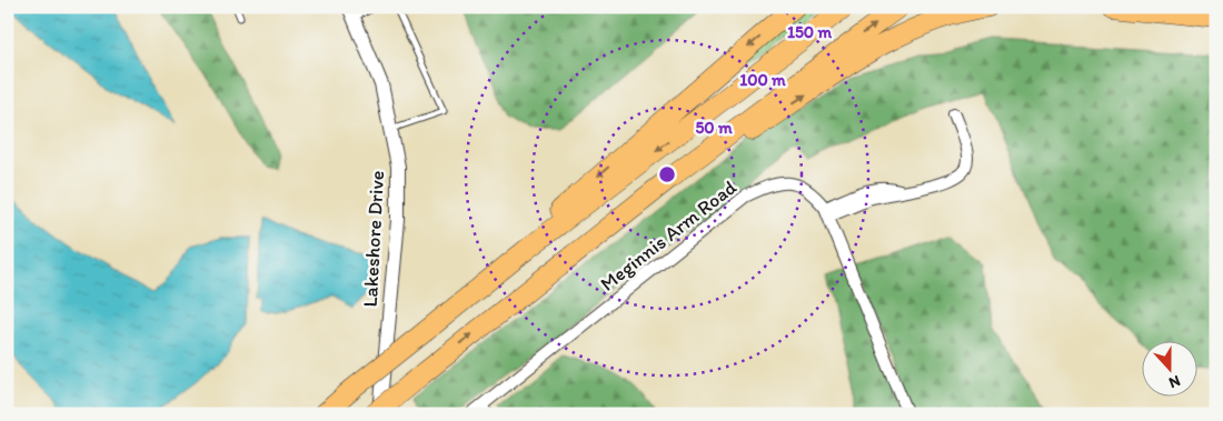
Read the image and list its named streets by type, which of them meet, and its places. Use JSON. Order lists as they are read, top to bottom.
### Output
{
  "streets": {
    "street": ["Meginnis Arm Road", "Lakeshore Drive"]
  },
  "north": "bottom",
  "rings": ["150 m", "100 m", "50 m"]
}
